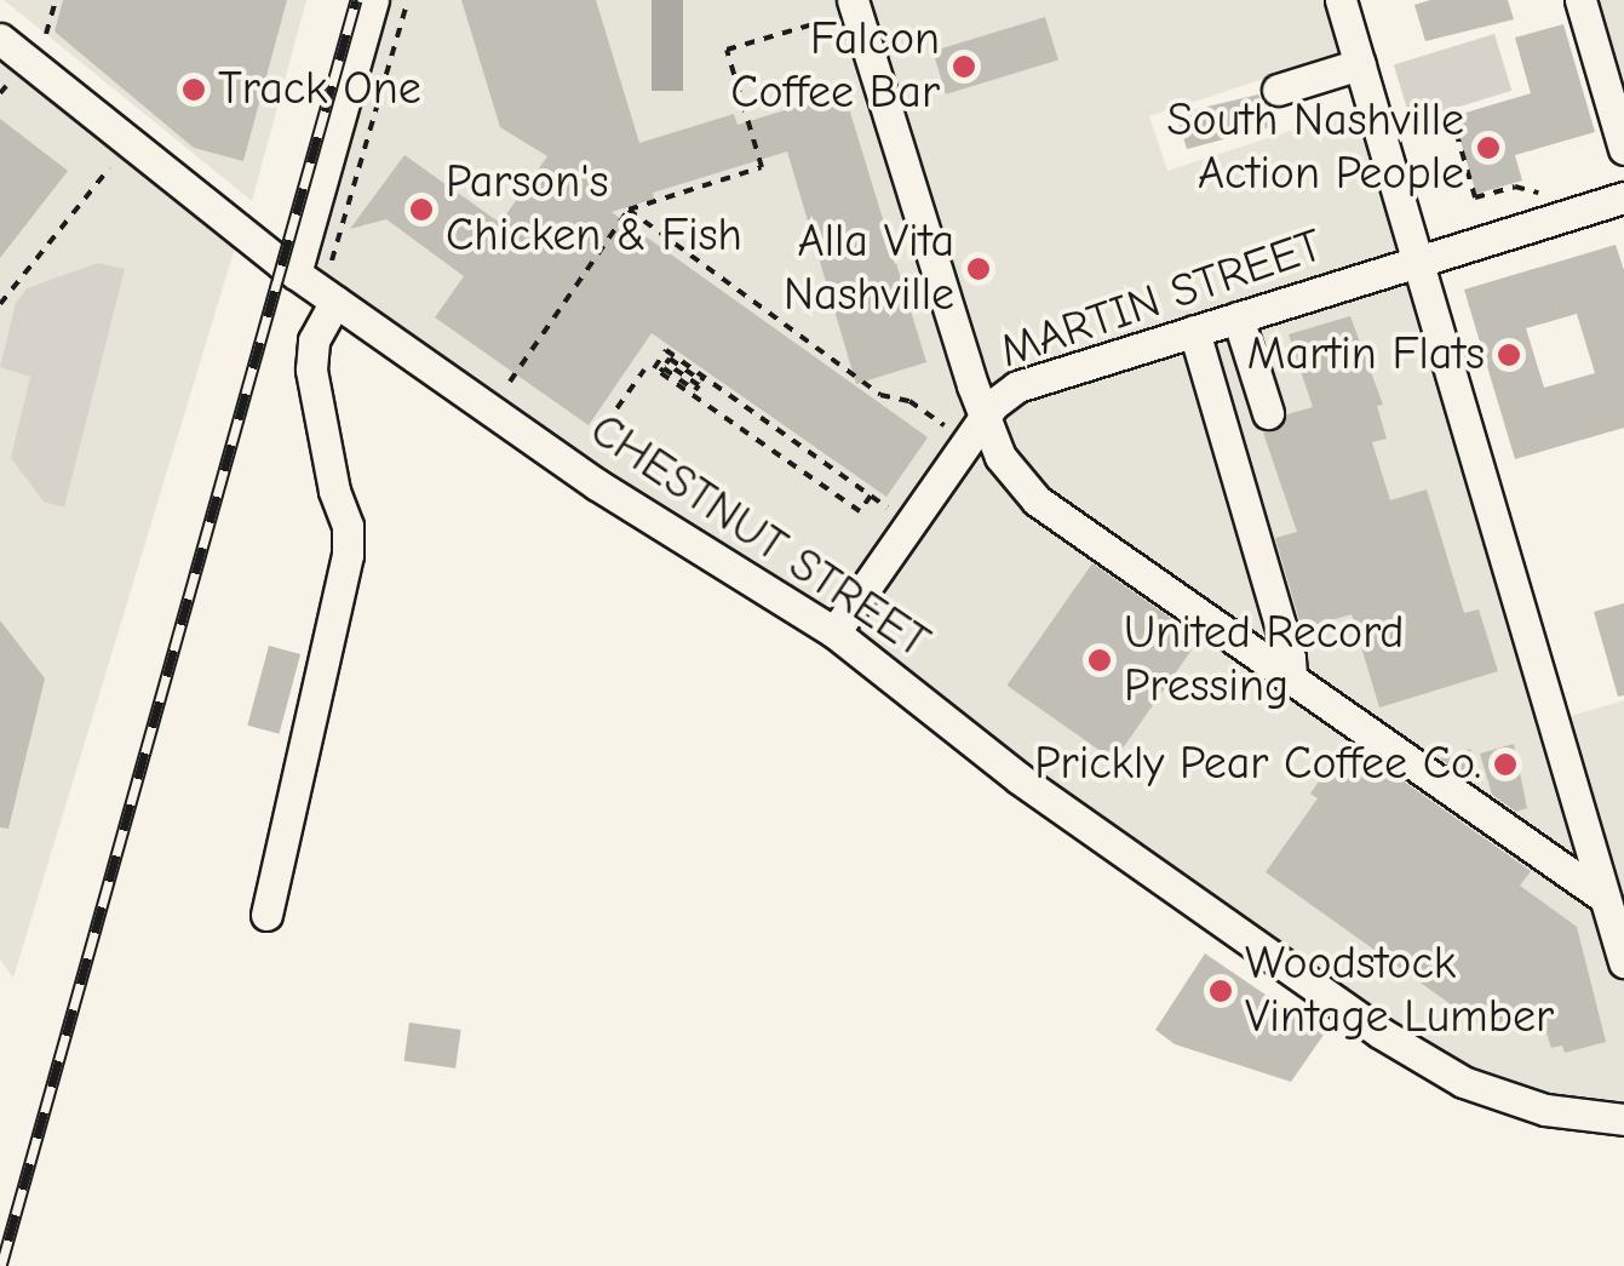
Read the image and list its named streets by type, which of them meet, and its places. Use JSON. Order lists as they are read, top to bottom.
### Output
{
  "streets": {
    "street": ["MARTIN STREET", "CHESTNUT STREET"]
  },
  "crossings": [
    ["MARTIN STREET", "CHESTNUT STREET"]
  ],
  "places": [
    "Falcon Coffee Bar",
    "Track One",
    "South Nashville Action People",
    "Parson's Chicken & Fish",
    "Alla Vita Nashville",
    "Martin Flats",
    "United Record Pressing",
    "Prickly Pear Coffee Co.",
    "Woodstock Vintage Lumber"
  ]
}
